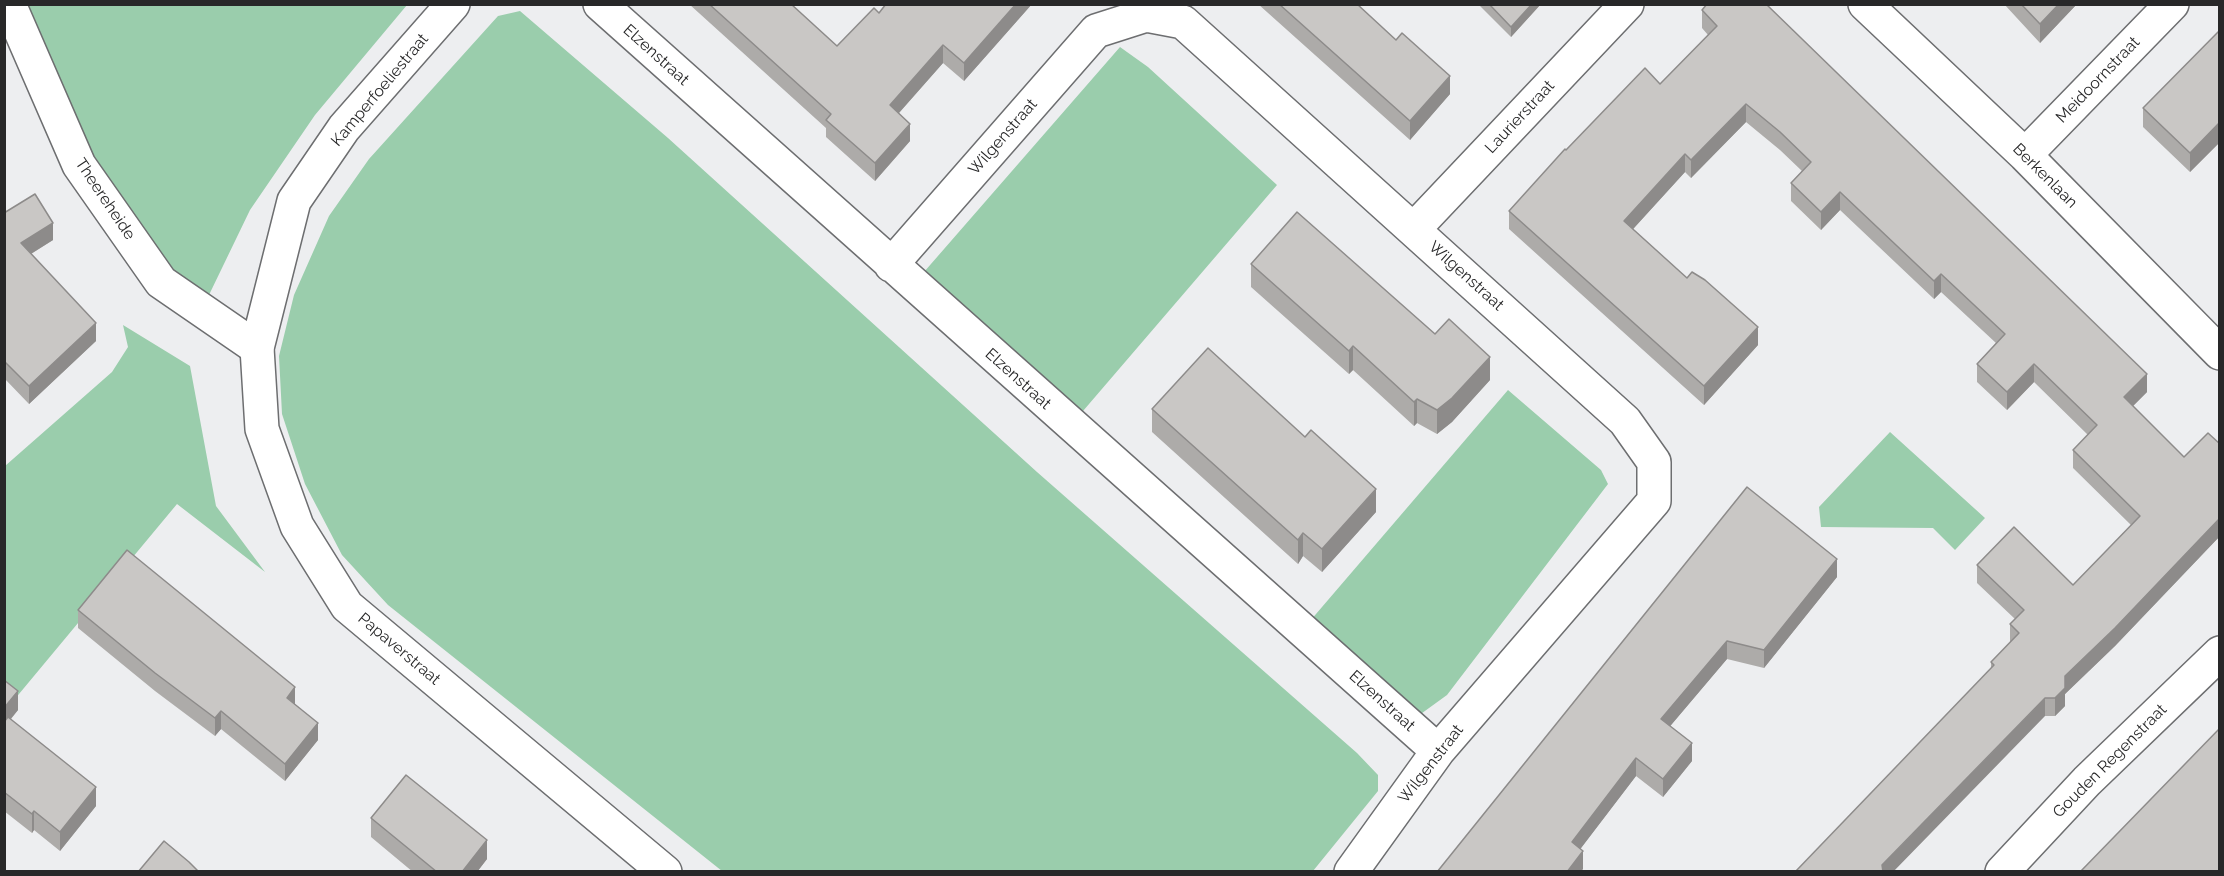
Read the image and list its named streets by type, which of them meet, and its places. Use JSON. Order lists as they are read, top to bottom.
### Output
{
  "streets": {
    "street": [
      "Elzenstraat",
      "Meidoornstraat",
      "Kamperfoeliestraat",
      "Laurierstraat",
      "Wilgenstraat",
      "Berkenlaan",
      "Theereheide",
      "Papaverstraat",
      "Gouden Regenstraat"
    ]
  },
  "crossings": [
    ["Elzenstraat", "Wilgenstraat"],
    ["Meidoornstraat", "Berkenlaan"],
    ["Kamperfoeliestraat", "Theereheide"],
    ["Kamperfoeliestraat", "Papaverstraat"],
    ["Laurierstraat", "Wilgenstraat"],
    ["Theereheide", "Papaverstraat"]
  ]
}
